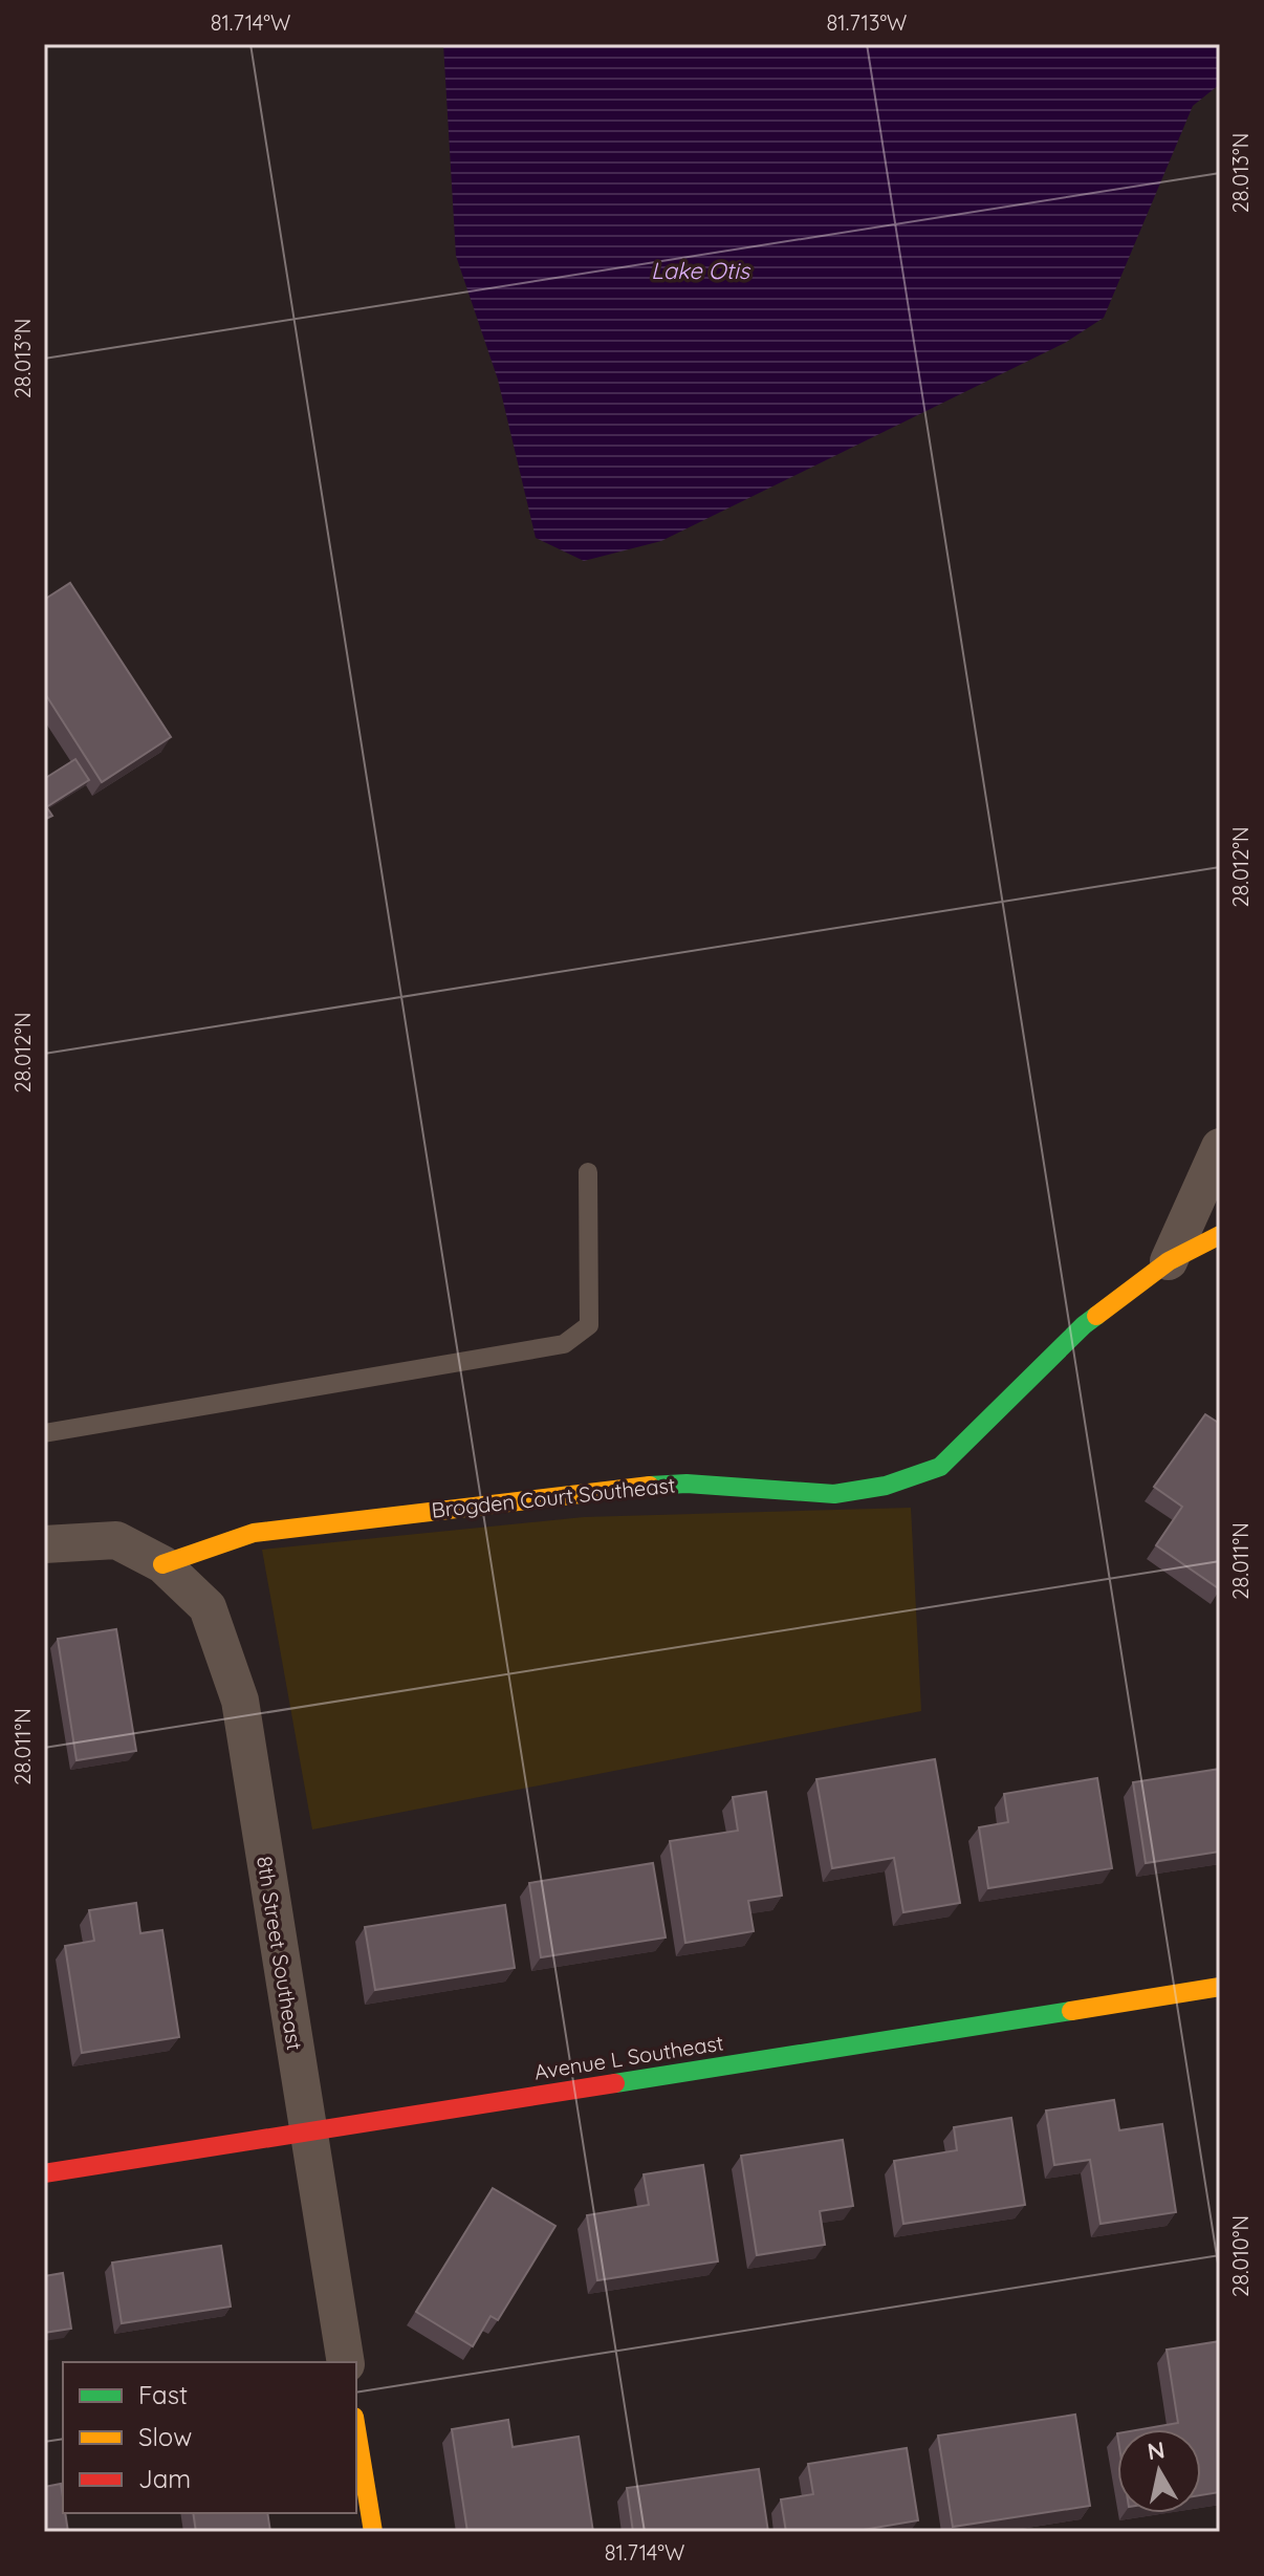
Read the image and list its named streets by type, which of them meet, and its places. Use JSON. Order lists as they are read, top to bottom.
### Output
{
  "streets": {
    "street": ["Brogden Court Southeast", "8th Street Southeast", "Avenue L Southeast"]
  },
  "crossings": [
    ["Brogden Court Southeast", "8th Street Southeast"],
    ["8th Street Southeast", "Avenue L Southeast"]
  ],
  "water": ["Lake Otis"],
  "legend": ["Fast", "Slow", "Jam"],
  "north": "top",
  "coordinates": [
    "81.714°W",
    "81.713°W",
    "28.013°N",
    "28.012°N",
    "28.011°N",
    "28.010°N"
  ]
}
